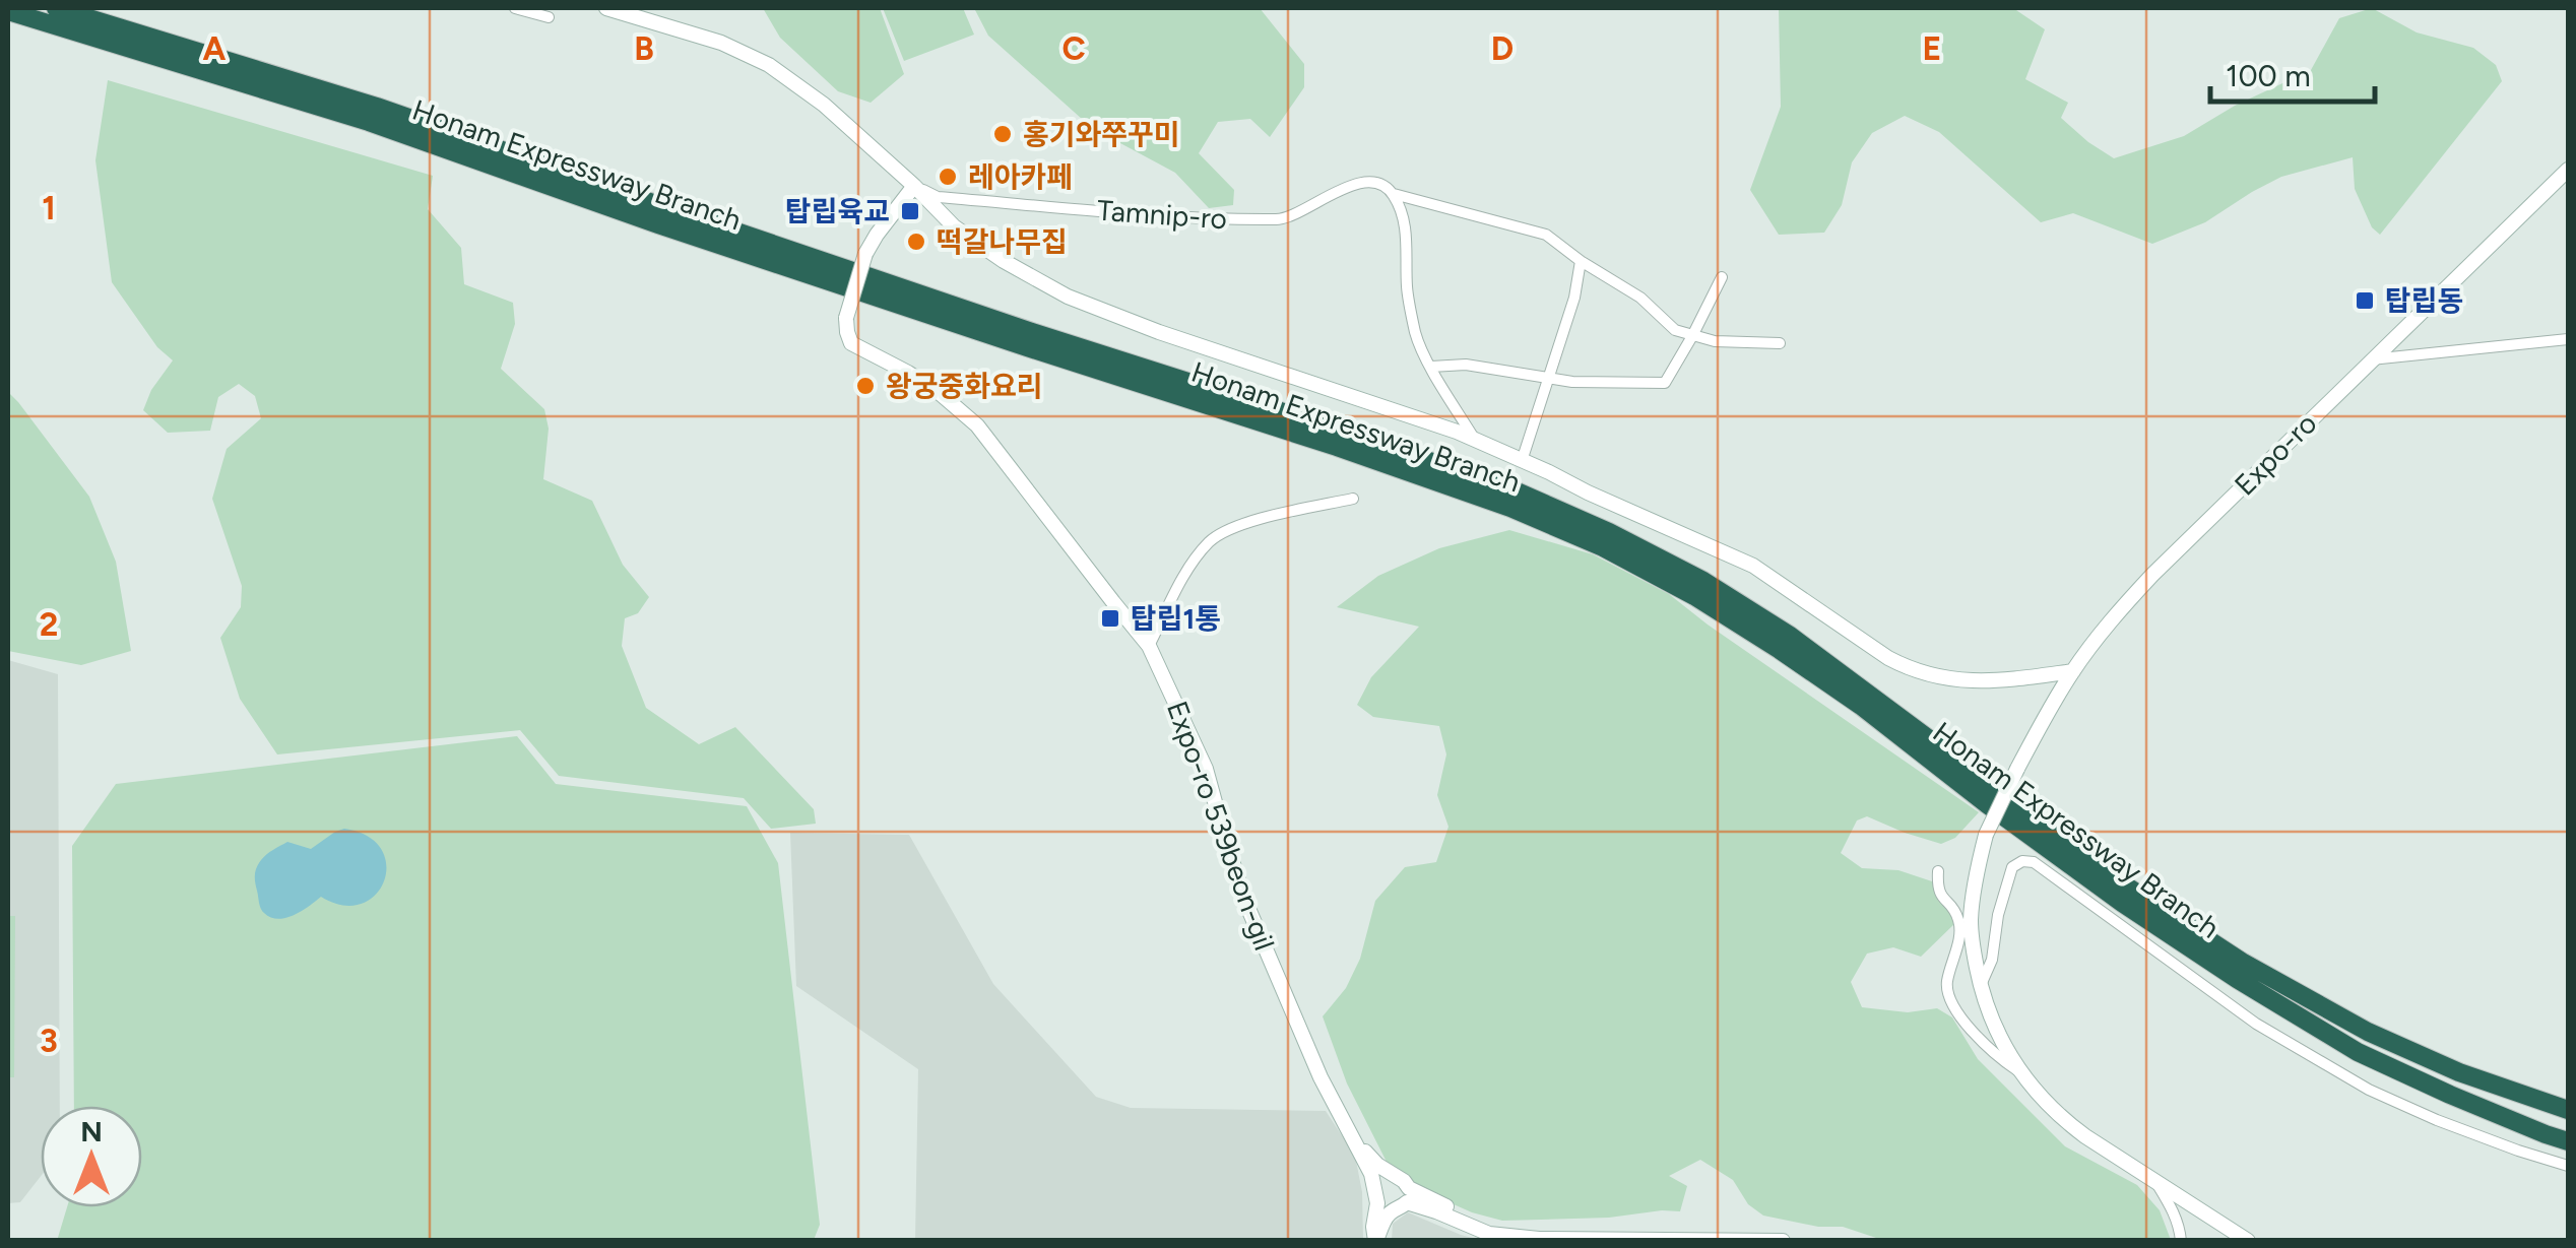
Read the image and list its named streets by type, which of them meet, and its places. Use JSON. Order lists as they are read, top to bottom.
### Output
{
  "streets": {
    "highway": ["Honam Expressway Branch"],
    "main road": ["Expo-ro", "Expo-ro 539beon-gil"],
    "street": ["Tamnip-ro"]
  },
  "crossings": [
    ["Tamnip-ro", "Expo-ro 539beon-gil"]
  ],
  "places": {
    "other": [
      "홍기와쭈꾸미",
      "레아카페",
      "떡갈나무집",
      "왕궁중화요리"
    ],
    "transit": ["탑립육교", "탑립동", "탑립1통"]
  },
  "scale_bar": "100 m",
  "north": "top",
  "grid": {
    "columns": [
      "A",
      "B",
      "C",
      "D",
      "E"
    ],
    "rows": ["1", "2", "3"]
  }
}
